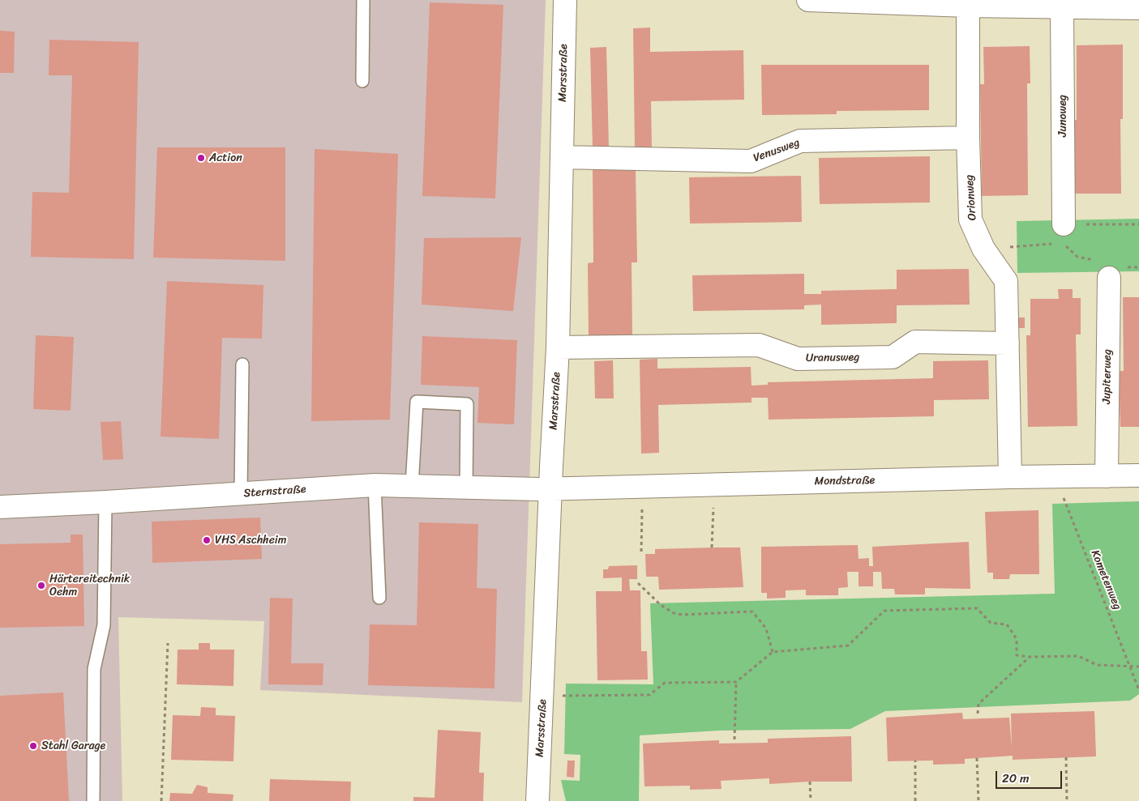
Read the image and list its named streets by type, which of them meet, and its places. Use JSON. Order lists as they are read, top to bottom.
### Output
{
  "streets": {
    "street": [
      "Marsstraße",
      "Junoweg",
      "Venusweg",
      "Orionweg",
      "Uranusweg",
      "Jupiterweg",
      "Mondstraße",
      "Sternstraße"
    ],
    "path": ["Kometenweg"]
  },
  "crossings": [
    ["Marsstraße", "Venusweg"],
    ["Marsstraße", "Uranusweg"],
    ["Marsstraße", "Mondstraße"],
    ["Marsstraße", "Sternstraße"],
    ["Venusweg", "Orionweg"],
    ["Orionweg", "Uranusweg"],
    ["Orionweg", "Mondstraße"],
    ["Jupiterweg", "Mondstraße"],
    ["Mondstraße", "Sternstraße"],
    ["Mondstraße", "Kometenweg"]
  ],
  "places": [
    "Action",
    "VHS Aschheim",
    "Härtereitechnik Oehm",
    "Stahl Garage"
  ],
  "scale_bar": "20 m"
}
